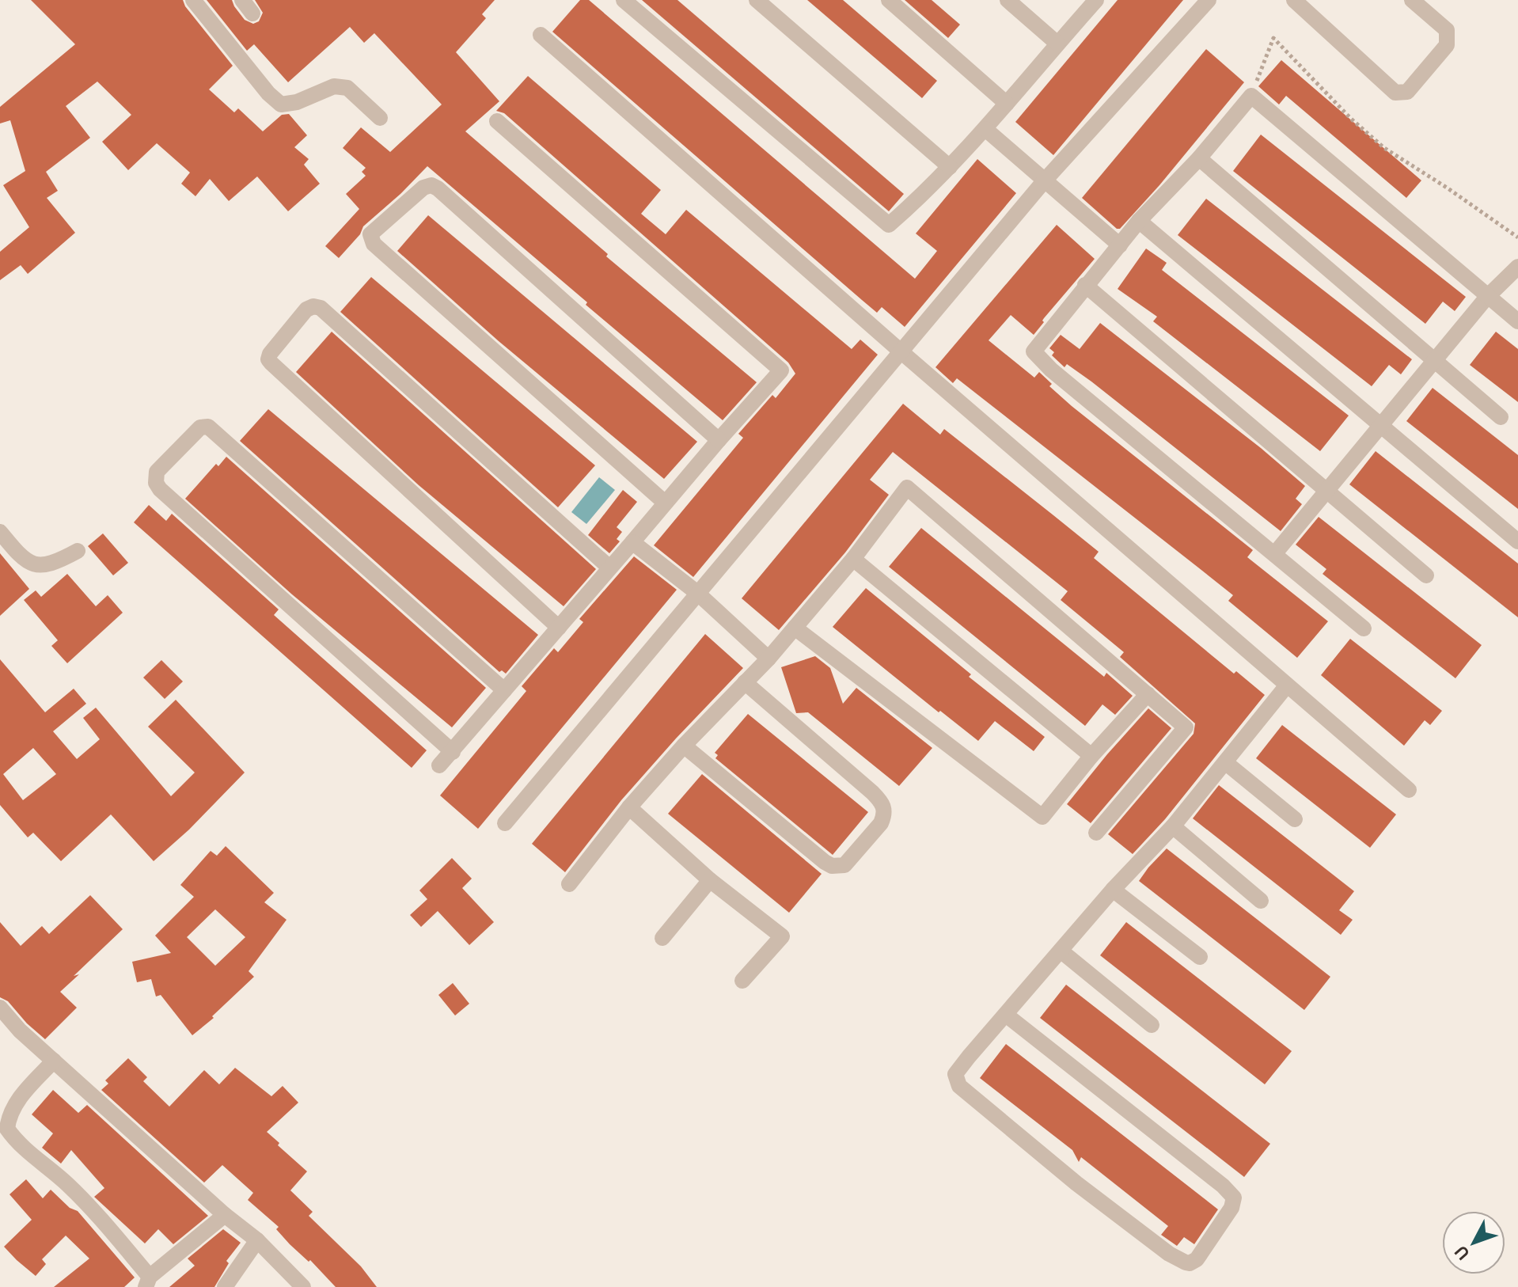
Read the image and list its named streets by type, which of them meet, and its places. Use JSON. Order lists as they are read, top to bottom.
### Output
{
  "north": "bottom left"
}
